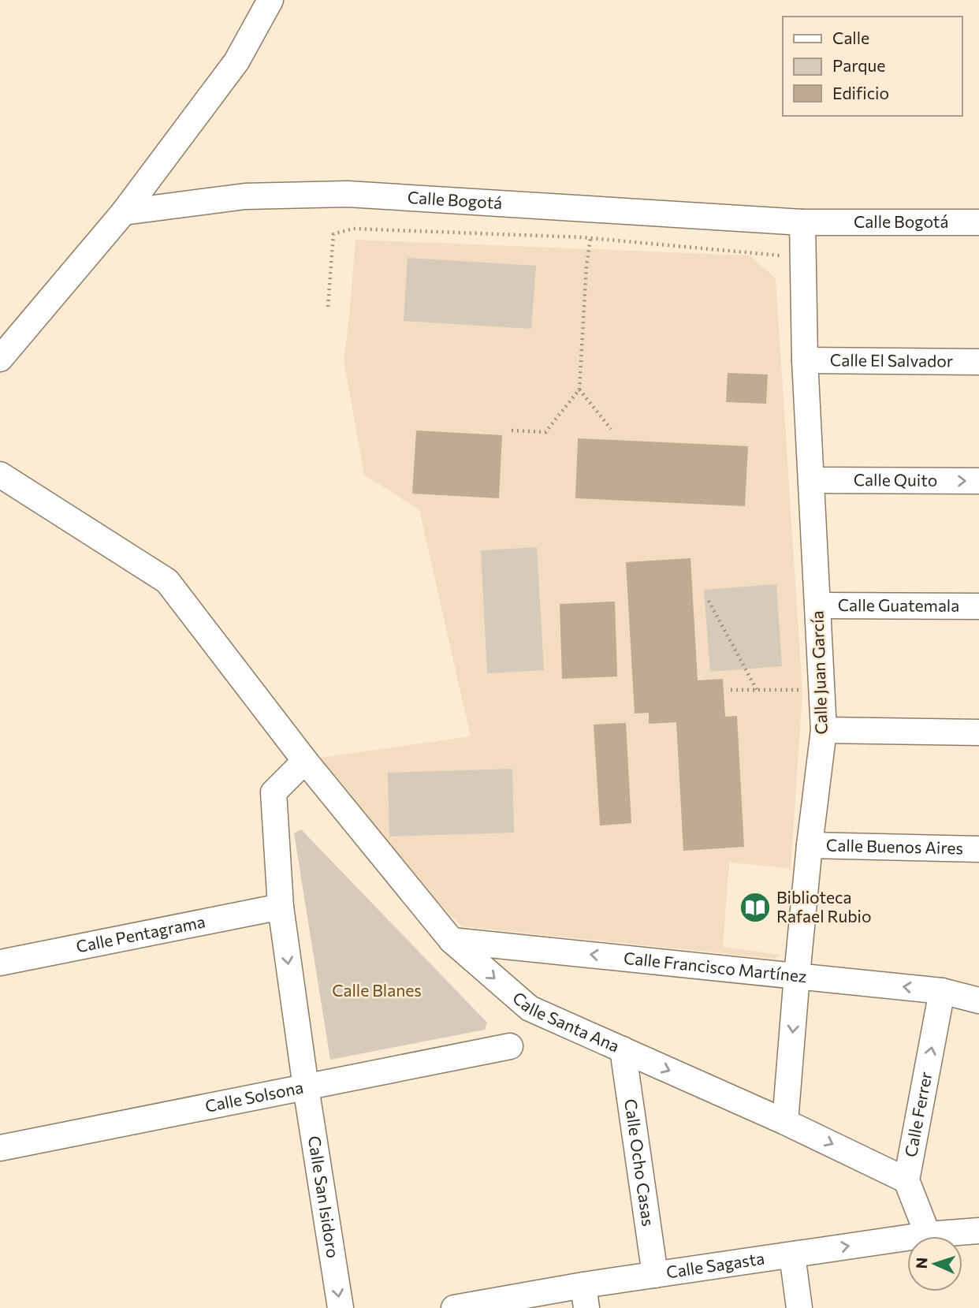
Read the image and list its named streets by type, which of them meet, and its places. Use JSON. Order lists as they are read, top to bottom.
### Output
{
  "streets": {
    "street": [
      "Calle Bogotá",
      "Calle El Salvador",
      "Calle Quito",
      "Calle Guatemala",
      "Calle Juan García",
      "Calle Buenos Aires",
      "Calle Pentagrama",
      "Calle Francisco Martínez",
      "Calle Santa Ana",
      "Calle Solsona",
      "Calle Ferrer",
      "Calle Ocho Casas",
      "Calle San Isidoro",
      "Calle Sagasta"
    ]
  },
  "crossings": [
    ["Calle Bogotá", "Calle Juan García"],
    ["Calle El Salvador", "Calle Juan García"],
    ["Calle Quito", "Calle Juan García"],
    ["Calle Guatemala", "Calle Juan García"],
    ["Calle Juan García", "Calle Buenos Aires"],
    ["Calle Juan García", "Calle Francisco Martínez"],
    ["Calle Juan García", "Calle Santa Ana"],
    ["Calle Francisco Martínez", "Calle Santa Ana"],
    ["Calle Francisco Martínez", "Calle Ferrer"],
    ["Calle Santa Ana", "Calle Ferrer"],
    ["Calle Santa Ana", "Calle Ocho Casas"],
    ["Calle Solsona", "Calle San Isidoro"],
    ["Calle Ferrer", "Calle Sagasta"],
    ["Calle Ocho Casas", "Calle Sagasta"]
  ],
  "one_way": [
    "Calle Quito",
    "Calle Francisco Martínez",
    "Calle Santa Ana",
    "Calle Ferrer",
    "Calle San Isidoro"
  ],
  "parks": ["Calle Blanes"],
  "places": {
    "library": ["Biblioteca Rafael Rubio"]
  },
  "legend": ["Calle", "Parque", "Edificio"],
  "north": "left"
}
